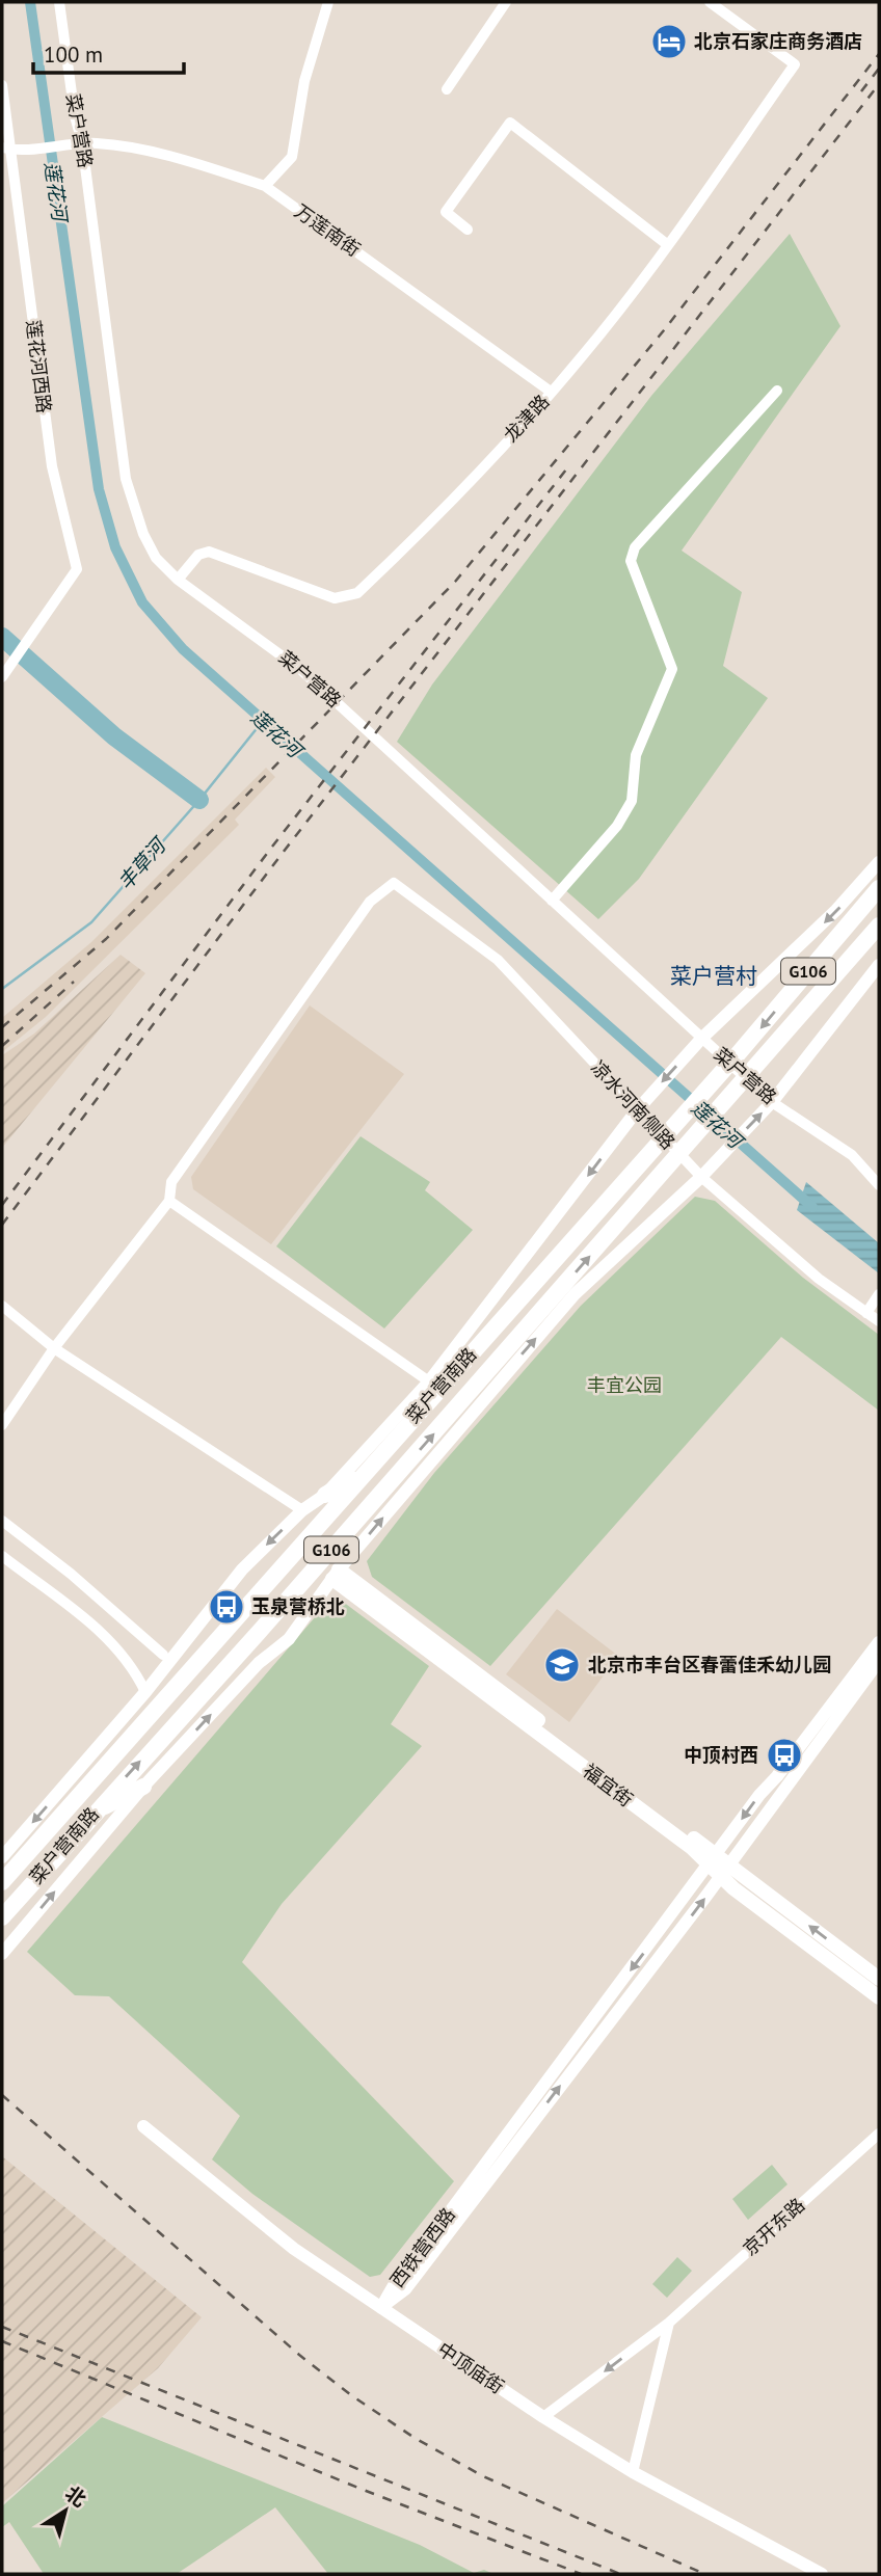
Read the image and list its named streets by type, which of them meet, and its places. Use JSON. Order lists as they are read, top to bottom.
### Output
{
  "streets": {
    "highway": ["G106", "菜户营南路"],
    "main road": ["福宜街"],
    "street": [
      "菜户营路",
      "万莲南街",
      "莲花河西路",
      "龙津路",
      "凉水河南侧路",
      "京开东路",
      "西铁营西路",
      "中顶庙街"
    ]
  },
  "crossings": [
    ["菜户营路", "万莲南街"],
    ["菜户营路", "龙津路"],
    ["菜户营路", "菜户营南路"],
    ["万莲南街", "莲花河西路"],
    ["万莲南街", "龙津路"],
    ["凉水河南侧路", "菜户营南路"],
    ["菜户营南路", "福宜街"],
    ["福宜街", "西铁营西路"],
    ["西铁营西路", "中顶庙街"]
  ],
  "districts": ["菜户营村"],
  "water": ["莲花河", "丰草河"],
  "parks": ["丰宜公园"],
  "places": {
    "hotel": ["北京石家庄商务酒店"],
    "bus stop": ["玉泉营桥北", "中顶村西"],
    "school or university": ["北京市丰台区春蕾佳禾幼儿园"]
  },
  "scale_bar": "100 m",
  "north": "top right"
}
